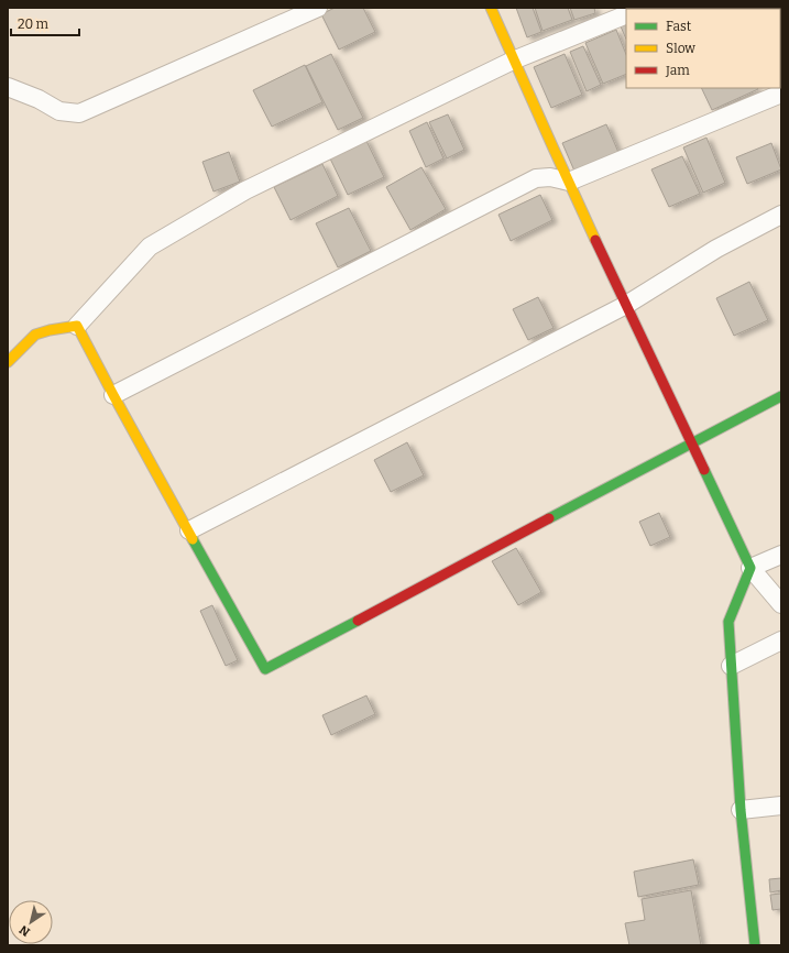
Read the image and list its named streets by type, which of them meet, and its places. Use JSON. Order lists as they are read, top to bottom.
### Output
{
  "legend": ["Fast", "Slow", "Jam"],
  "scale_bar": "20 m",
  "north": "bottom left"
}
